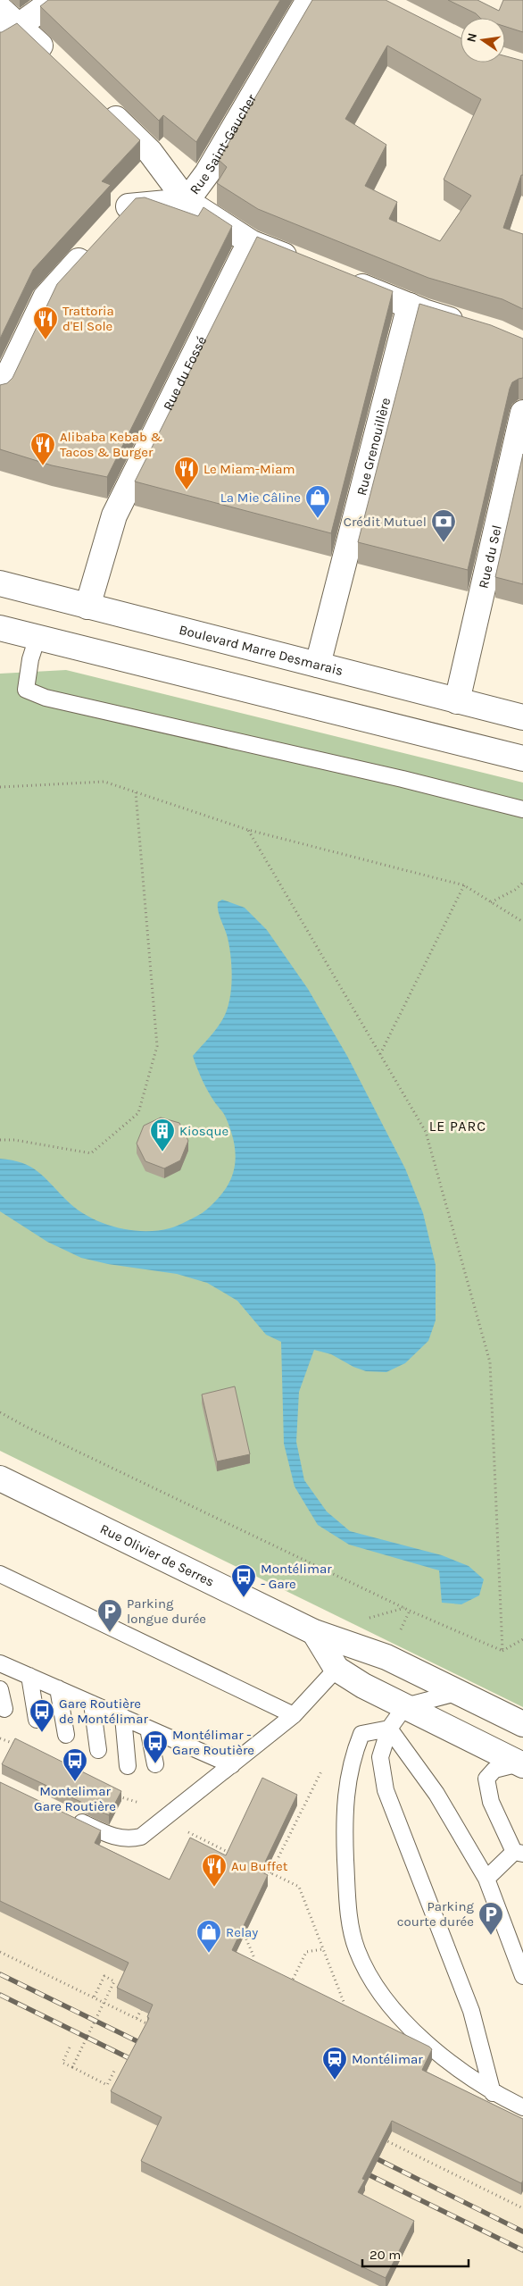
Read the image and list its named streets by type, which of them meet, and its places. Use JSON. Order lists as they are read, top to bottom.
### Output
{
  "streets": {
    "street": [
      "Rue Saint-Gaucher",
      "Rue du Fossé",
      "Rue Grenouillère",
      "Rue du Sel",
      "Boulevard Marre Desmarais",
      "Rue Olivier de Serres"
    ]
  },
  "crossings": [
    ["Rue du Fossé", "Boulevard Marre Desmarais"],
    ["Rue Grenouillère", "Boulevard Marre Desmarais"],
    ["Rue du Sel", "Boulevard Marre Desmarais"]
  ],
  "districts": ["LE PARC"],
  "places": {
    "restaurant": [
      "Trattoria d'El Sole",
      "Alibaba Kebab & Tacos & Burger",
      "Le Miam-Miam",
      "Au Buffet"
    ],
    "shop": ["La Mie Câline", "Relay"],
    "bank": ["Crédit Mutuel"],
    "building": ["Kiosque"],
    "bus stop": [
      "Montélimar - Gare",
      "Gare Routière de Montélimar",
      "Montélimar - Gare Routière",
      "Montelimar Gare Routière"
    ],
    "parking": ["Parking longue durée", "Parking courte durée"],
    "station": ["Montélimar"]
  },
  "scale_bar": "20 m",
  "north": "left"
}
